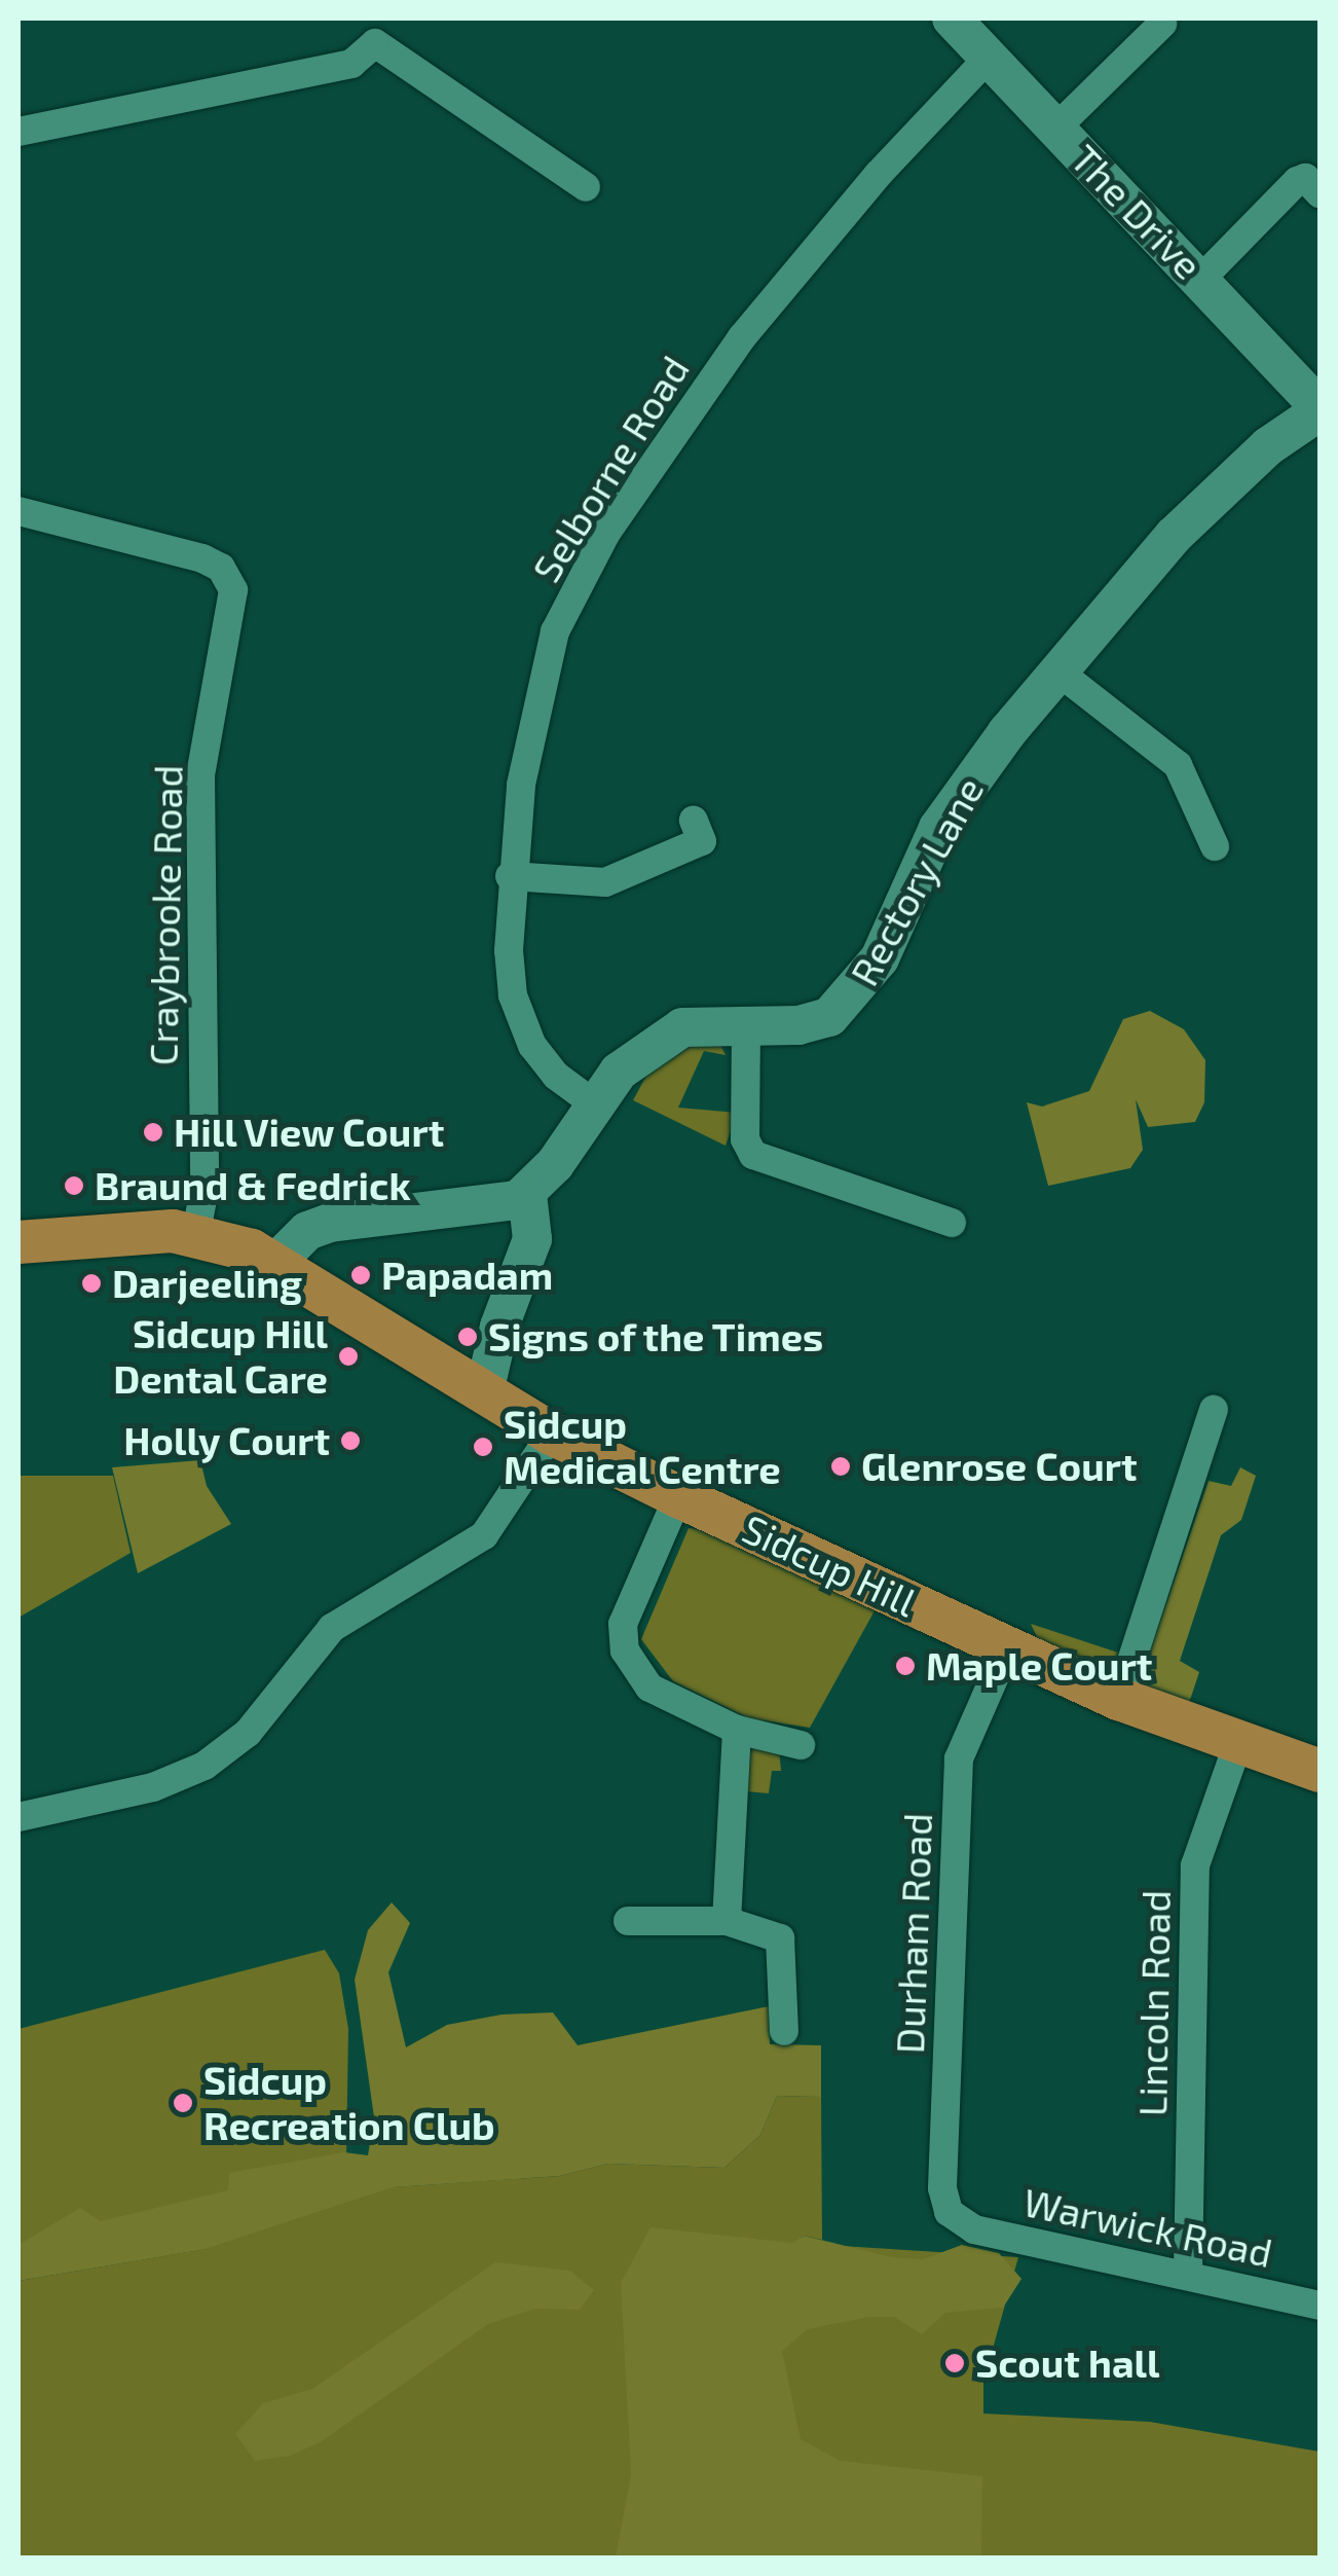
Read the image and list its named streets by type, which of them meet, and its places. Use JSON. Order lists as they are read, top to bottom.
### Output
{
  "streets": {
    "main road": ["Sidcup Hill"],
    "street": [
      "The Drive",
      "Selborne Road",
      "Rectory Lane",
      "Craybrooke Road",
      "Durham Road",
      "Lincoln Road",
      "Warwick Road"
    ]
  },
  "crossings": [
    ["The Drive", "Selborne Road"],
    ["The Drive", "Rectory Lane"],
    ["Selborne Road", "Rectory Lane"],
    ["Craybrooke Road", "Sidcup Hill"],
    ["Sidcup Hill", "Durham Road"],
    ["Sidcup Hill", "Lincoln Road"],
    ["Durham Road", "Warwick Road"],
    ["Lincoln Road", "Warwick Road"]
  ],
  "places": [
    "Hill View Court",
    "Braund & Fedrick",
    "Papadam",
    "Darjeeling",
    "Signs of the Times",
    "Sidcup Hill Dental Care",
    "Holly Court",
    "Sidcup Medical Centre",
    "Glenrose Court",
    "Maple Court",
    "Sidcup Recreation Club",
    "Scout hall"
  ]
}
